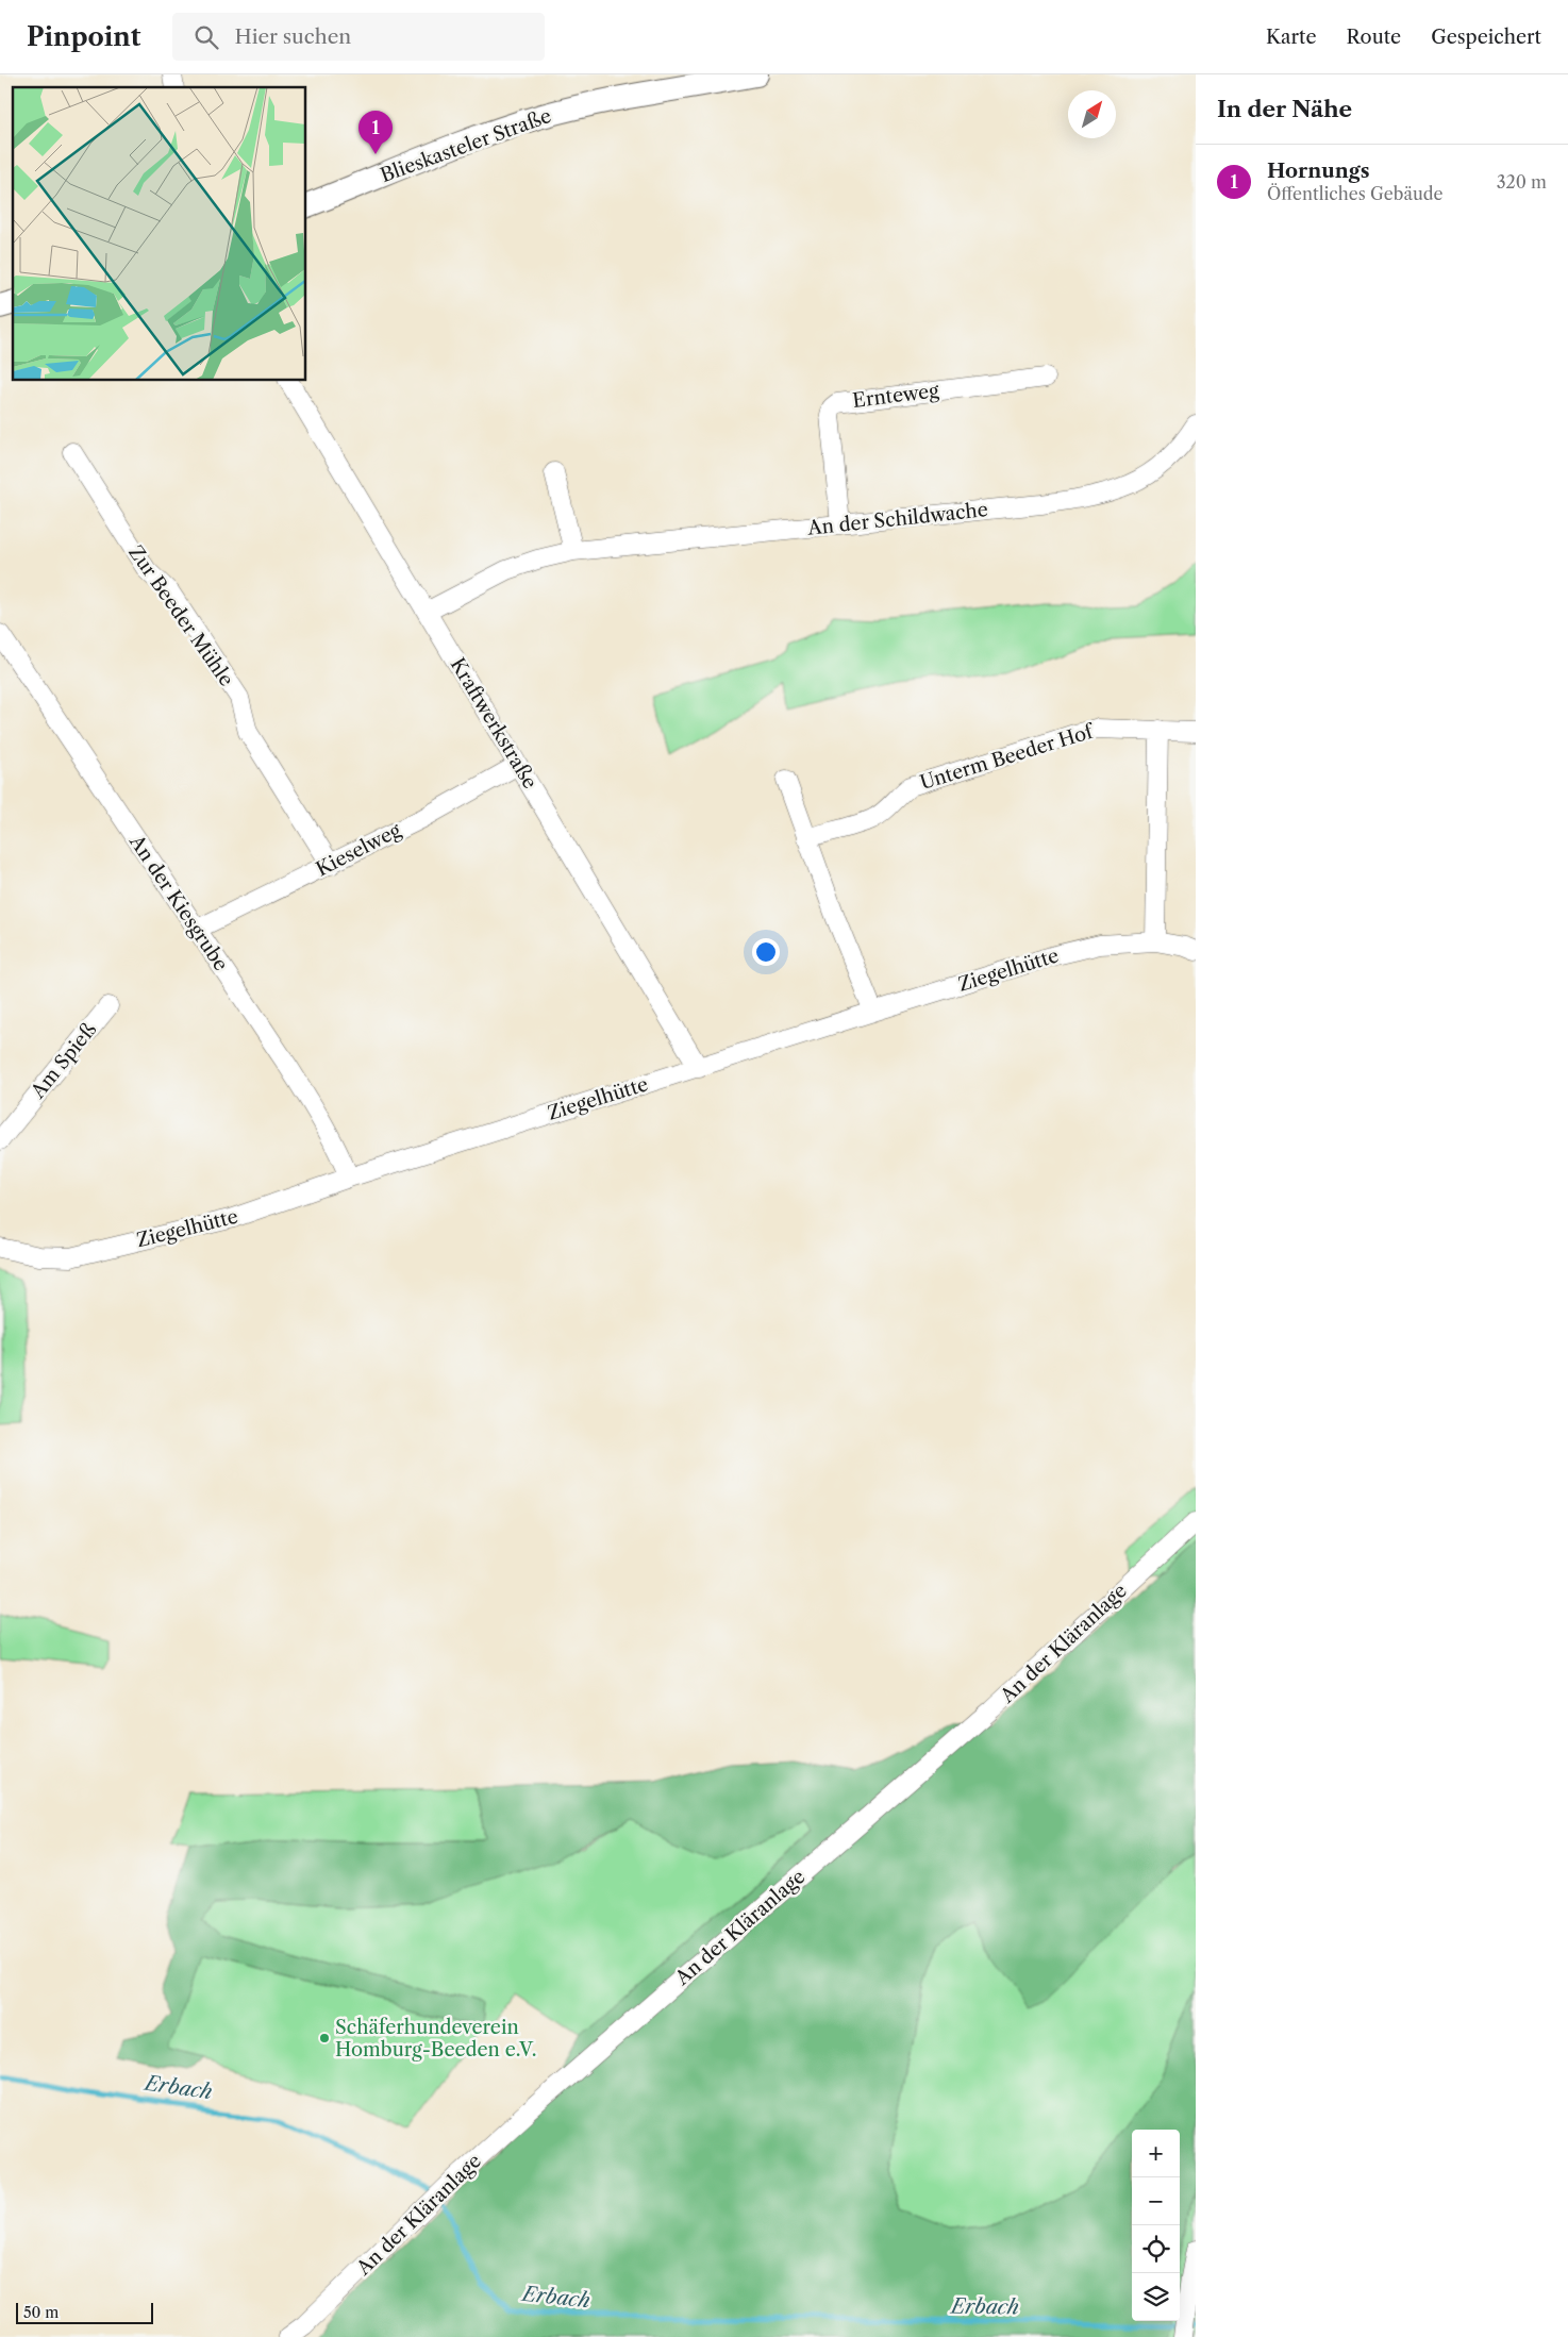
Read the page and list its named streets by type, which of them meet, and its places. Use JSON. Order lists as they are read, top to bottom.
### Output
{
  "streets": {
    "street": [
      "Blieskasteler Straße",
      "Ernteweg",
      "An der Schildwache",
      "Zur Beeder Mühle",
      "Kraftwerkstraße",
      "Unterm Beeder Hof",
      "Kieselweg",
      "An der Kiesgrube",
      "Ziegelhütte",
      "Am Spieß",
      "An der Kläranlage"
    ]
  },
  "crossings": [
    ["Ernteweg", "An der Schildwache"],
    ["An der Schildwache", "Kraftwerkstraße"],
    ["Zur Beeder Mühle", "Kieselweg"],
    ["Kraftwerkstraße", "Kieselweg"],
    ["Kraftwerkstraße", "Ziegelhütte"],
    ["Kieselweg", "An der Kiesgrube"],
    ["An der Kiesgrube", "Ziegelhütte"]
  ],
  "water": ["Erbach"],
  "places": ["Schäferhundeverein Homburg-Beeden e.V."],
  "scale_bar": "50 m",
  "north": "top right",
  "page": {
    "header": "Pinpoint",
    "search": "Hier suchen",
    "nav": ["Karte", "Route", "Gespeichert"],
    "heading": "In der Nähe",
    "pins": "1",
    "list": [
      {
        "mark": "1",
        "name": "Hornungs",
        "note": "Öffentliches Gebäude",
        "value": "320 m"
      }
    ],
    "map_buttons": ["+", "−"],
    "scale": "50 m"
  }
}
